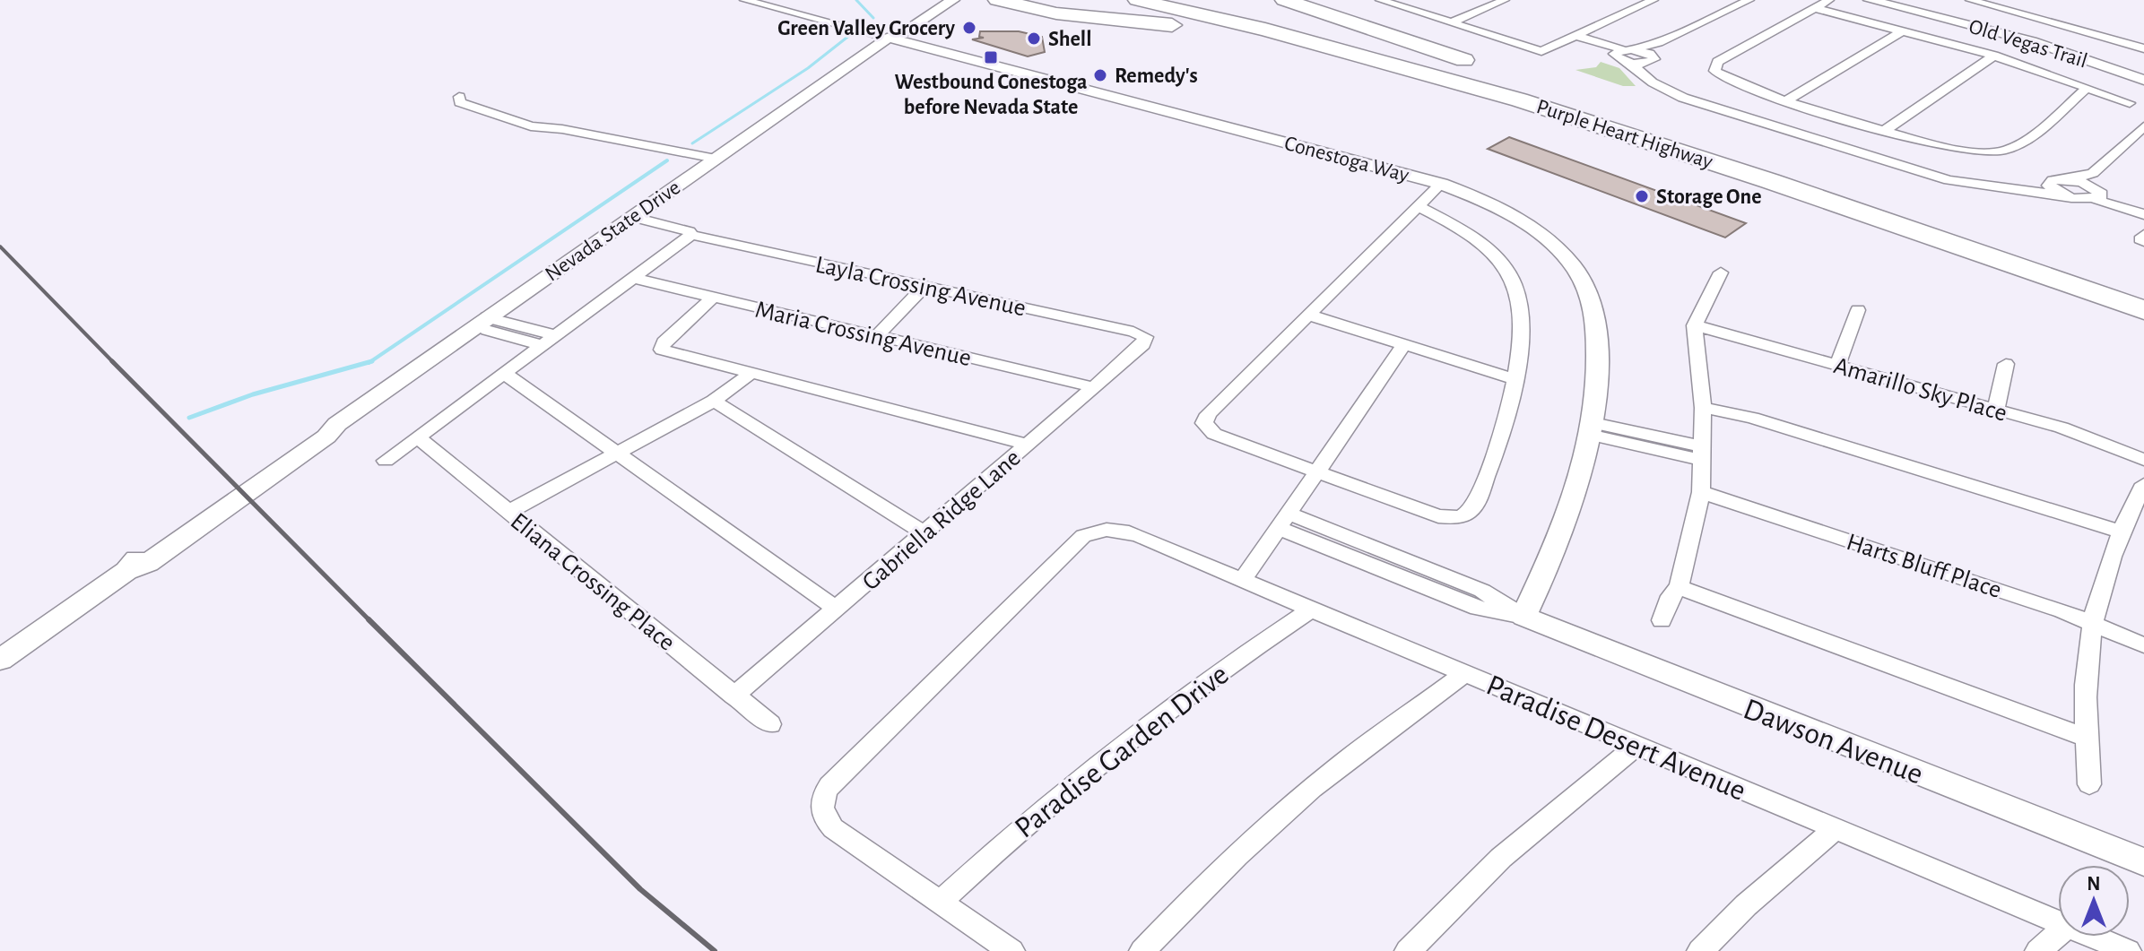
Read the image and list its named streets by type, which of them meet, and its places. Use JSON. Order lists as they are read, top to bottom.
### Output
{
  "streets": {
    "highway": ["Purple Heart Highway"],
    "street": [
      "Old Vegas Trail",
      "Conestoga Way",
      "Nevada State Drive",
      "Layla Crossing Avenue",
      "Maria Crossing Avenue",
      "Amarillo Sky Place",
      "Gabriella Ridge Lane",
      "Harts Bluff Place",
      "Eliana Crossing Place",
      "Paradise Desert Avenue",
      "Dawson Avenue",
      "Paradise Garden Drive"
    ]
  },
  "crossings": [
    ["Conestoga Way", "Nevada State Drive"],
    ["Conestoga Way", "Dawson Avenue"],
    ["Nevada State Drive", "Layla Crossing Avenue"],
    ["Layla Crossing Avenue", "Gabriella Ridge Lane"],
    ["Maria Crossing Avenue", "Gabriella Ridge Lane"],
    ["Gabriella Ridge Lane", "Eliana Crossing Place"],
    ["Paradise Desert Avenue", "Paradise Garden Drive"]
  ],
  "places": {
    "other": [
      "Green Valley Grocery",
      "Shell",
      "Remedy's",
      "Storage One"
    ],
    "transit": ["Westbound Conestoga before Nevada State"]
  },
  "north": "top"
}
